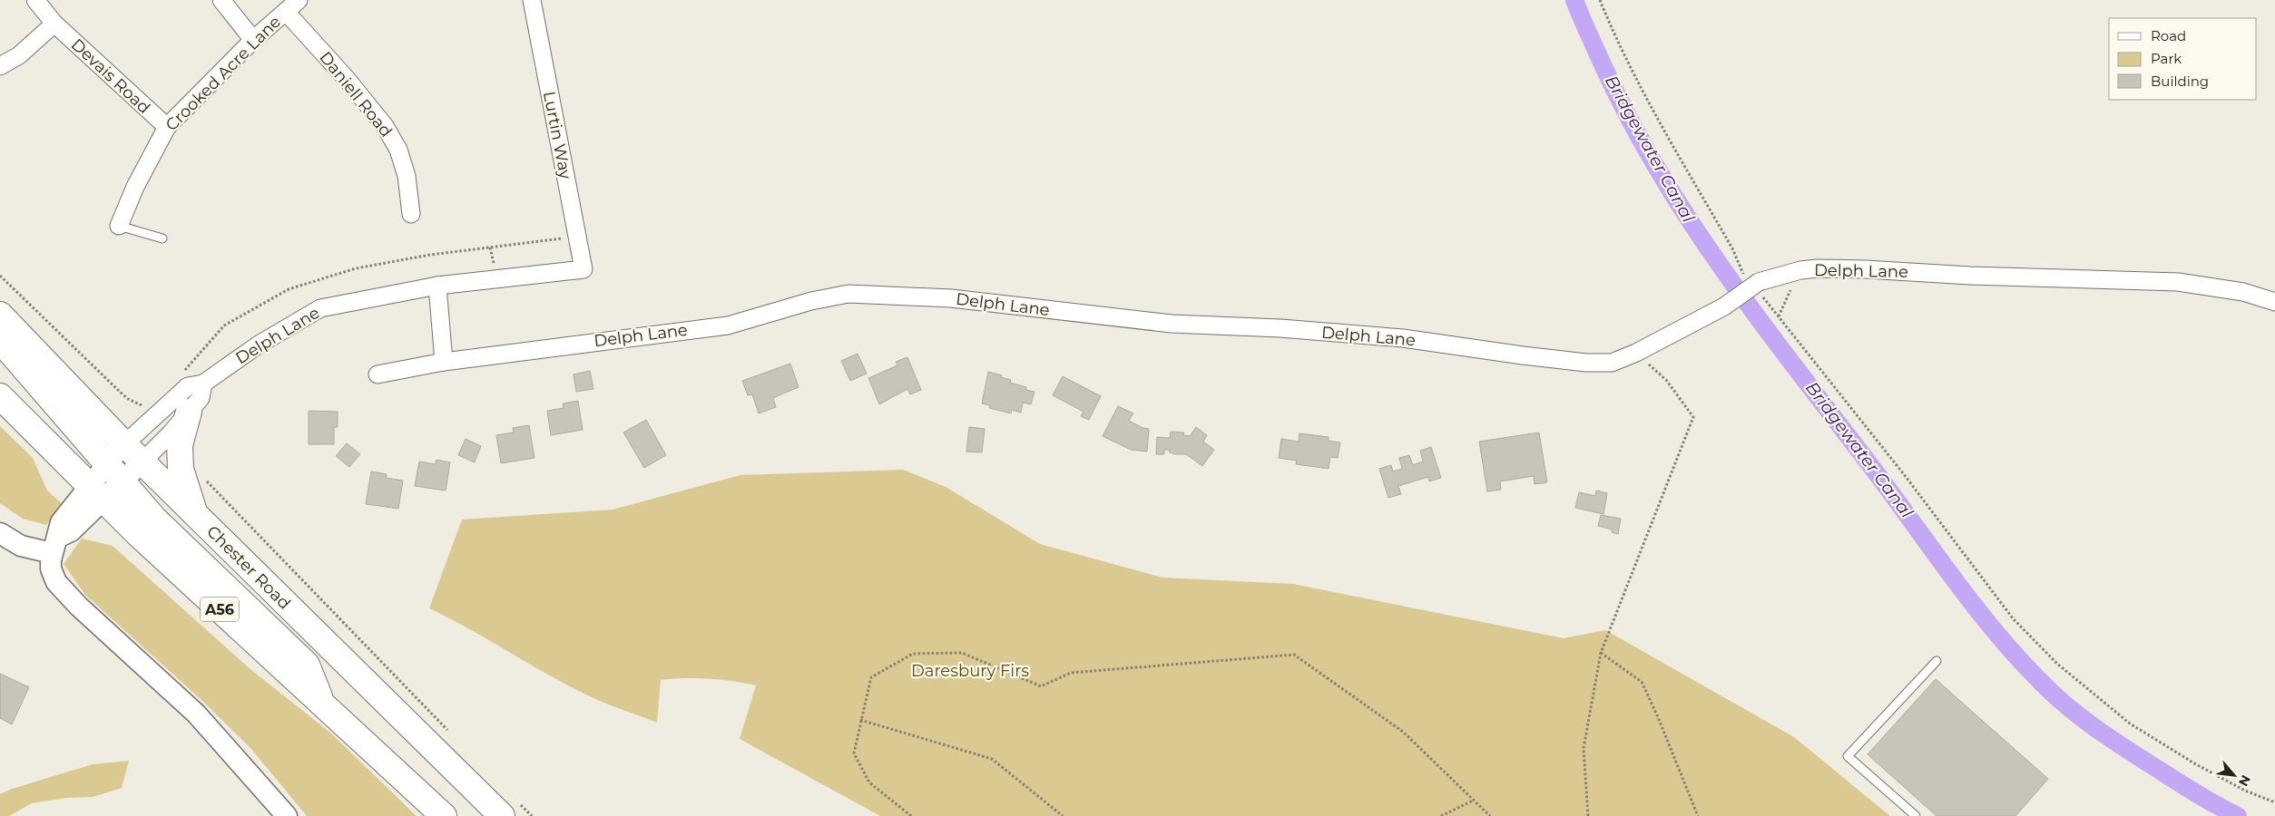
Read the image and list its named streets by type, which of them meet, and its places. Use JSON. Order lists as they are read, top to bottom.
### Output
{
  "streets": {
    "highway": ["Chester Road", "A56"],
    "street": [
      "Crooked Acre Lane",
      "Devais Road",
      "Daniell Road",
      "Lurtin Way",
      "Delph Lane"
    ]
  },
  "crossings": [
    ["Crooked Acre Lane", "Devais Road"],
    ["Crooked Acre Lane", "Daniell Road"],
    ["Lurtin Way", "Delph Lane"],
    ["Delph Lane", "Chester Road"],
    ["Delph Lane", "A56"]
  ],
  "water": ["Bridgewater Canal"],
  "parks": ["Daresbury Firs"],
  "legend": ["Road", "Park", "Building"],
  "north": "bottom right"
}
